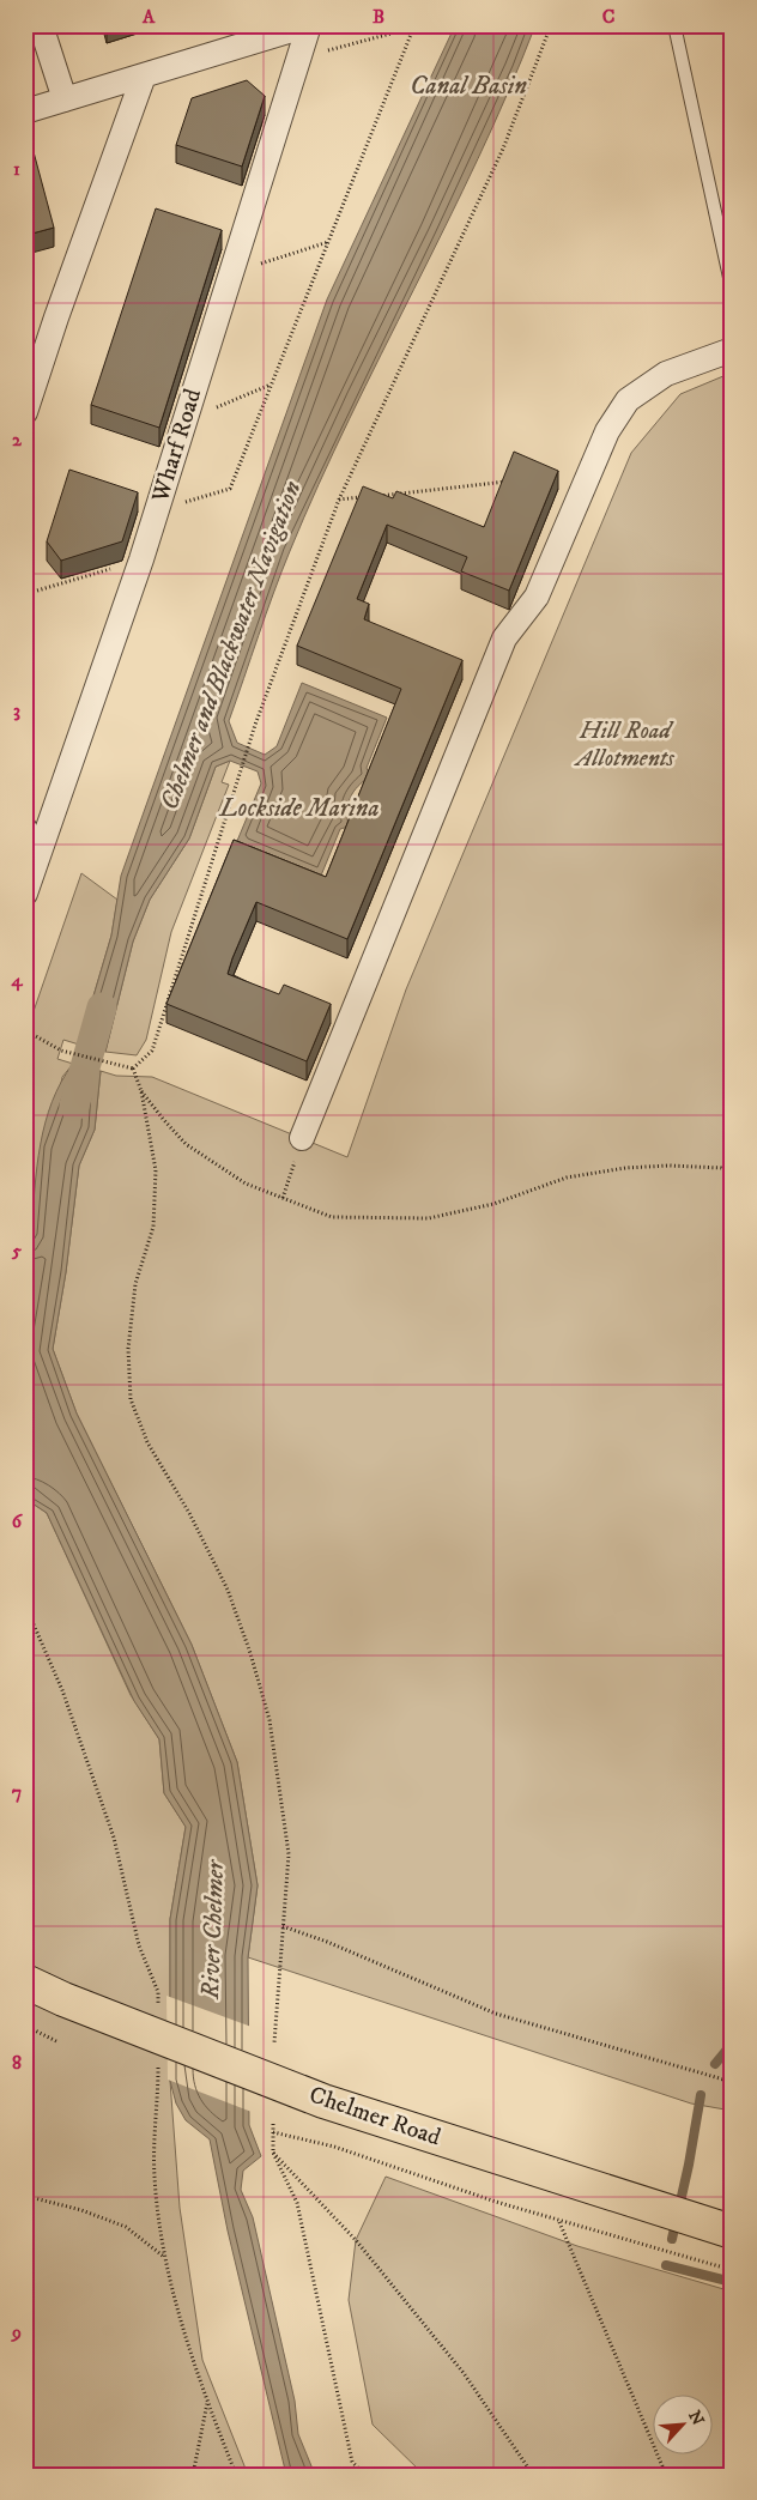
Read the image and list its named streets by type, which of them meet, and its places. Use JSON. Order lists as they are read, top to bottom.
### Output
{
  "streets": {
    "main road": ["Chelmer Road"],
    "street": ["Wharf Road"]
  },
  "water": [
    "Canal Basin",
    "Chelmer and Blackwater Navigation",
    "Lockside Marina",
    "River Chelmer"
  ],
  "parks": ["Hill Road Allotments"],
  "north": "top right",
  "grid": {
    "columns": ["A", "B", "C"],
    "rows": [
      "1",
      "2",
      "3",
      "4",
      "5",
      "6",
      "7",
      "8",
      "9"
    ]
  }
}
